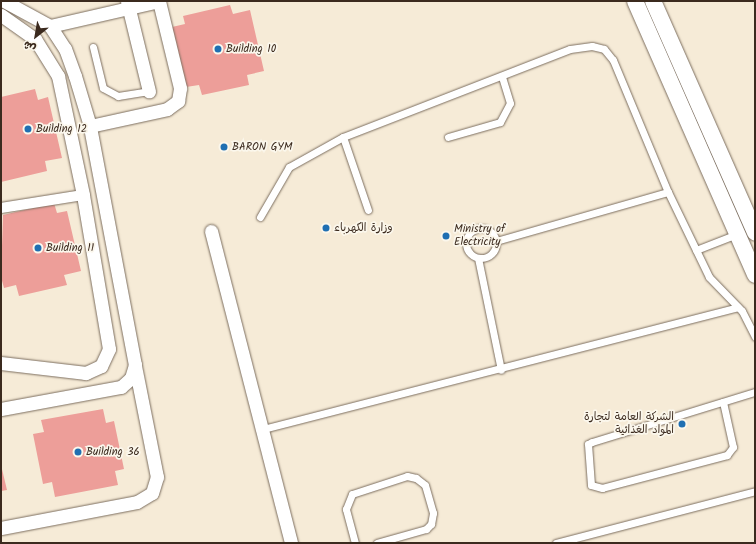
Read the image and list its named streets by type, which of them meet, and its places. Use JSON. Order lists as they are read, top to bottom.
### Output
{
  "places": [
    "Building 10",
    "Building 12",
    "BARON GYM",
    "وزارة الكهرباء",
    "Ministry of Electricity",
    "Building 11",
    "الشركة العامة لتجارة المواد الغذائية",
    "Building 36"
  ],
  "north": "bottom left"
}
